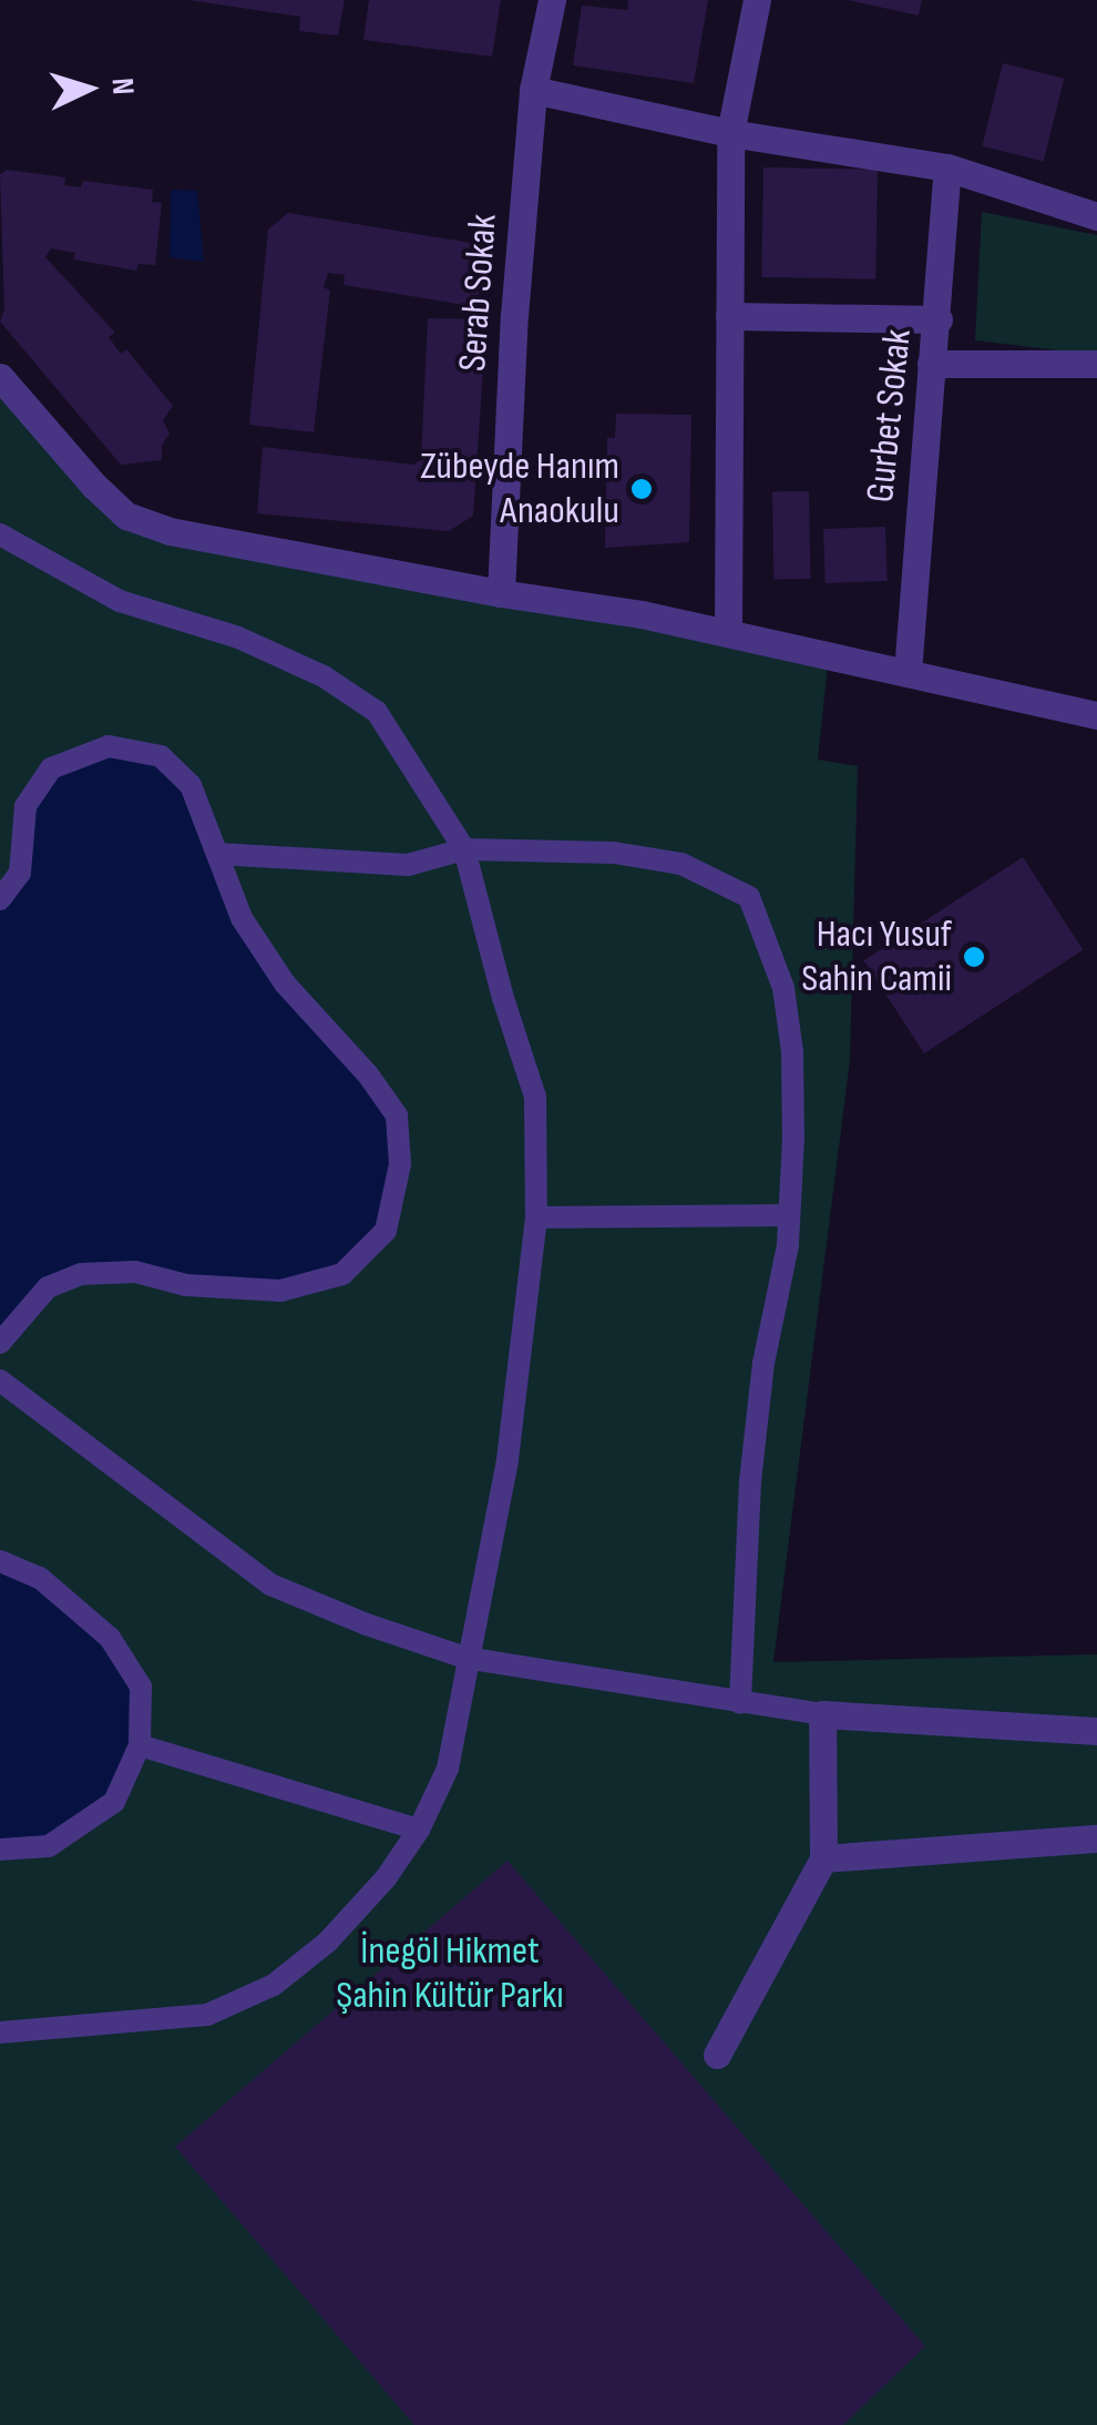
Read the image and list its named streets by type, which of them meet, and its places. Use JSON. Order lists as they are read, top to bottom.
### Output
{
  "streets": {
    "street": ["Serab Sokak", "Gurbet Sokak"]
  },
  "parks": ["İnegöl Hikmet Şahin Kültür Parkı"],
  "places": ["Zübeyde Hanım Anaokulu", "Hacı Yusuf Sahin Camii"],
  "north": "right"
}
